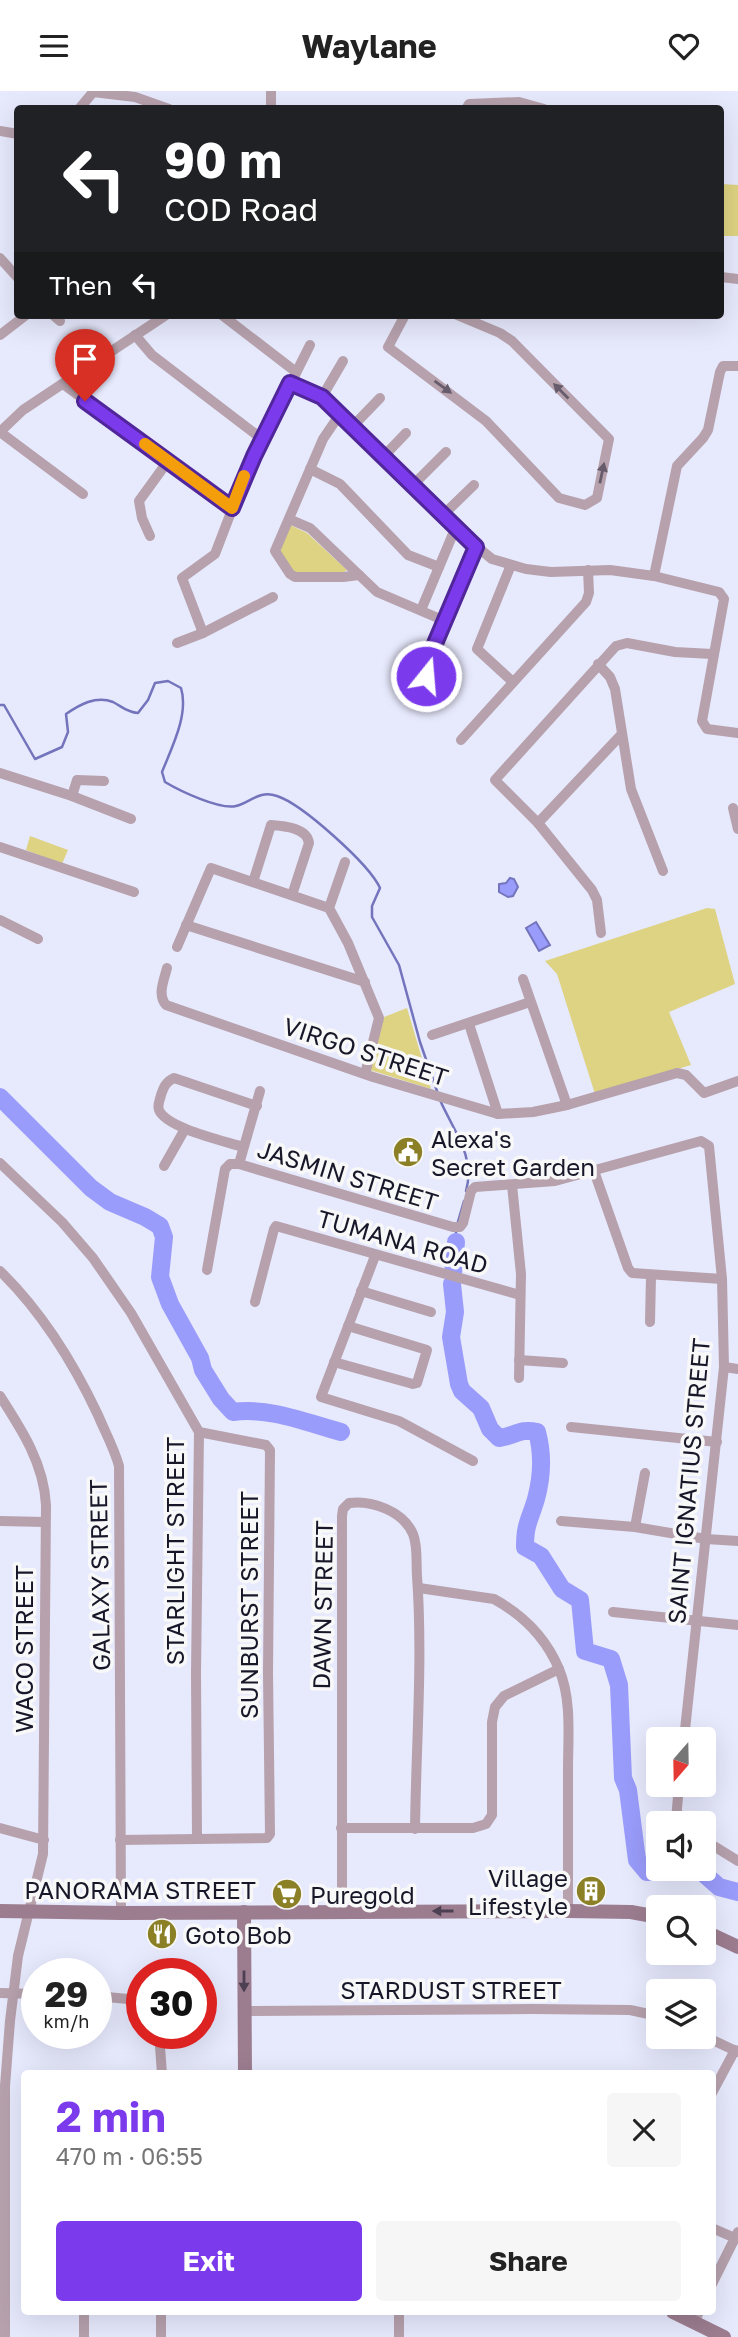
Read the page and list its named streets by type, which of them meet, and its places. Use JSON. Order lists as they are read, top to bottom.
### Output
{
  "streets": {
    "street": [
      "VIRGO STREET",
      "JASMIN STREET",
      "TUMANA ROAD",
      "SAINT IGNATIUS STREET",
      "STARLIGHT STREET",
      "GALAXY STREET",
      "SUNBURST STREET",
      "DAWN STREET",
      "WACO STREET",
      "PANORAMA STREET",
      "STARDUST STREET"
    ]
  },
  "crossings": [
    ["STARLIGHT STREET", "SUNBURST STREET"],
    ["GALAXY STREET", "PANORAMA STREET"],
    ["DAWN STREET", "PANORAMA STREET"],
    ["WACO STREET", "PANORAMA STREET"]
  ],
  "places": {
    "public building": ["Alexa's Secret Garden"],
    "building": ["Village Lifestyle"],
    "supermarket": ["Puregold"],
    "restaurant": ["Goto Bob"]
  },
  "north": "bottom",
  "page": {
    "header": "Waylane",
    "turn": ["90 m", "COD Road"],
    "then": "Then",
    "speed": "29 km/h",
    "limit": "30",
    "heading": ["2 min", "470 m · 06:55"],
    "buttons": ["Exit", "Share"]
  }
}
